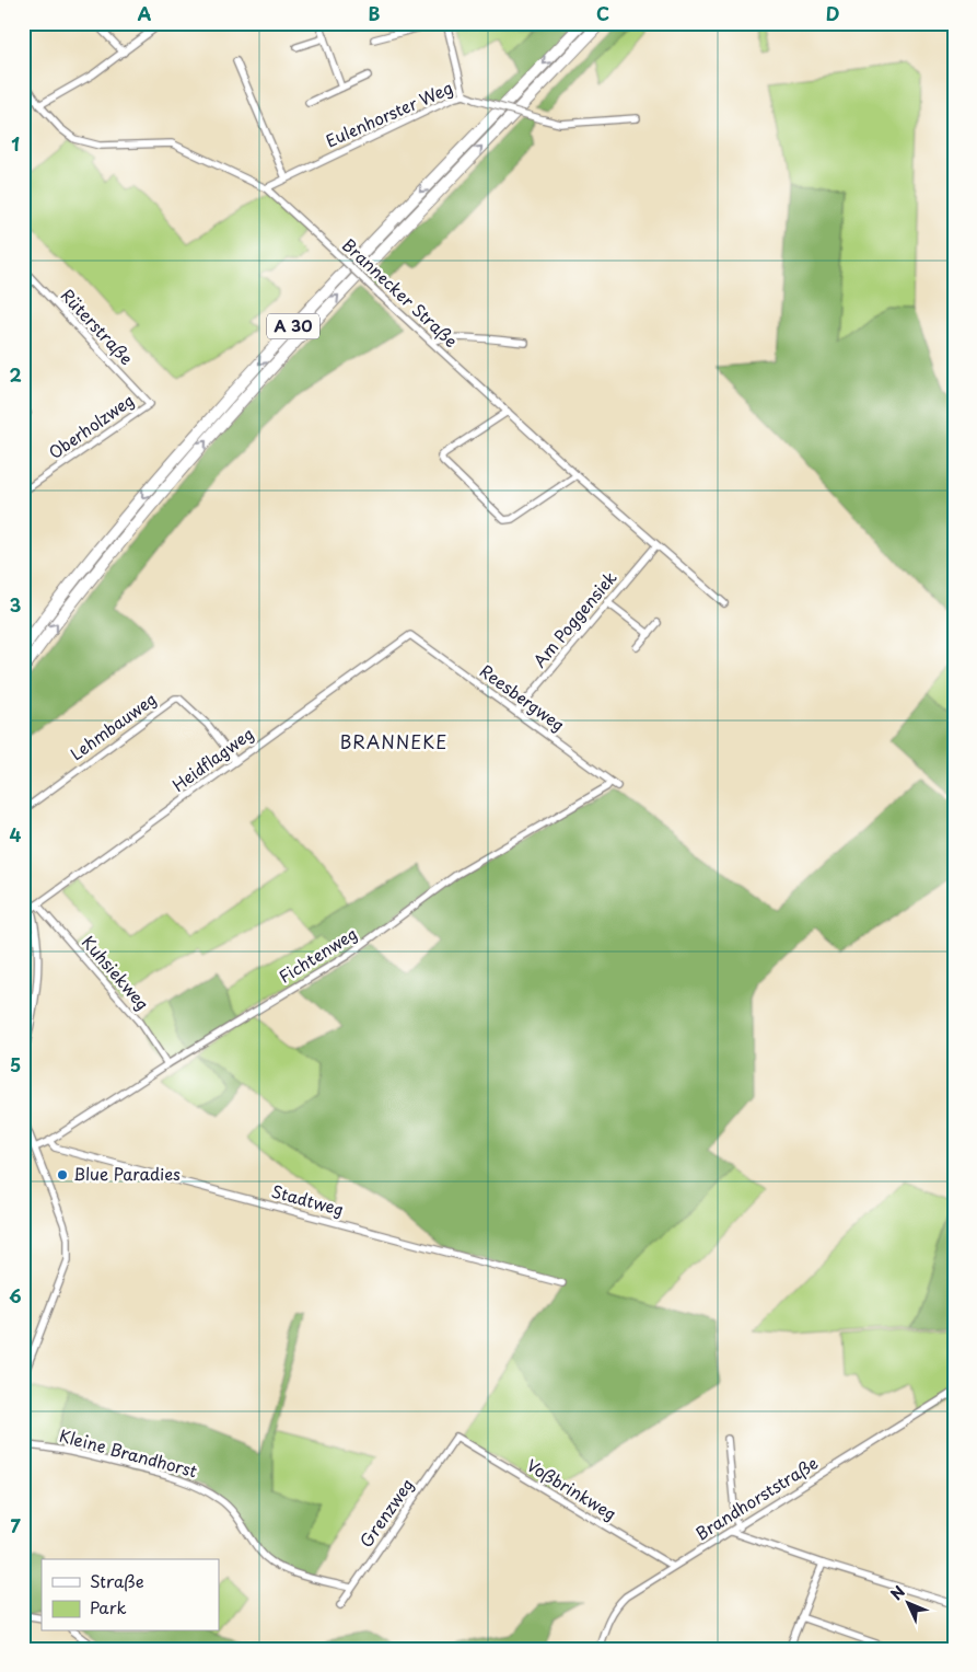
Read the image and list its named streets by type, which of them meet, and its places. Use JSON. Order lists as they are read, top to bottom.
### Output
{
  "streets": {
    "highway": ["A 30"],
    "street": [
      "Eulenhorster Weg",
      "Brannecker Straße",
      "Rüterstraße",
      "Oberholzweg",
      "Am Poggensiek",
      "Reesbergweg",
      "Lehmbauweg",
      "Heidflagweg",
      "Fichtenweg",
      "Kuhsiekweg",
      "Stadtweg",
      "Kleine Brandhorst",
      "Voßbrinkweg",
      "Brandhorststraße",
      "Grenzweg"
    ]
  },
  "crossings": [
    ["Eulenhorster Weg", "Brannecker Straße"],
    ["Brannecker Straße", "Am Poggensiek"],
    ["Rüterstraße", "Oberholzweg"],
    ["Am Poggensiek", "Reesbergweg"],
    ["Reesbergweg", "Heidflagweg"],
    ["Reesbergweg", "Fichtenweg"],
    ["Lehmbauweg", "Heidflagweg"],
    ["Heidflagweg", "Kuhsiekweg"],
    ["Fichtenweg", "Kuhsiekweg"],
    ["Fichtenweg", "Stadtweg"],
    ["Kleine Brandhorst", "Grenzweg"],
    ["Voßbrinkweg", "Brandhorststraße"],
    ["Voßbrinkweg", "Grenzweg"]
  ],
  "districts": ["BRANNEKE"],
  "places": ["Blue Paradies"],
  "legend": ["Straße", "Park"],
  "north": "top left",
  "grid": {
    "columns": [
      "A",
      "B",
      "C",
      "D"
    ],
    "rows": [
      "1",
      "2",
      "3",
      "4",
      "5",
      "6",
      "7"
    ]
  }
}
